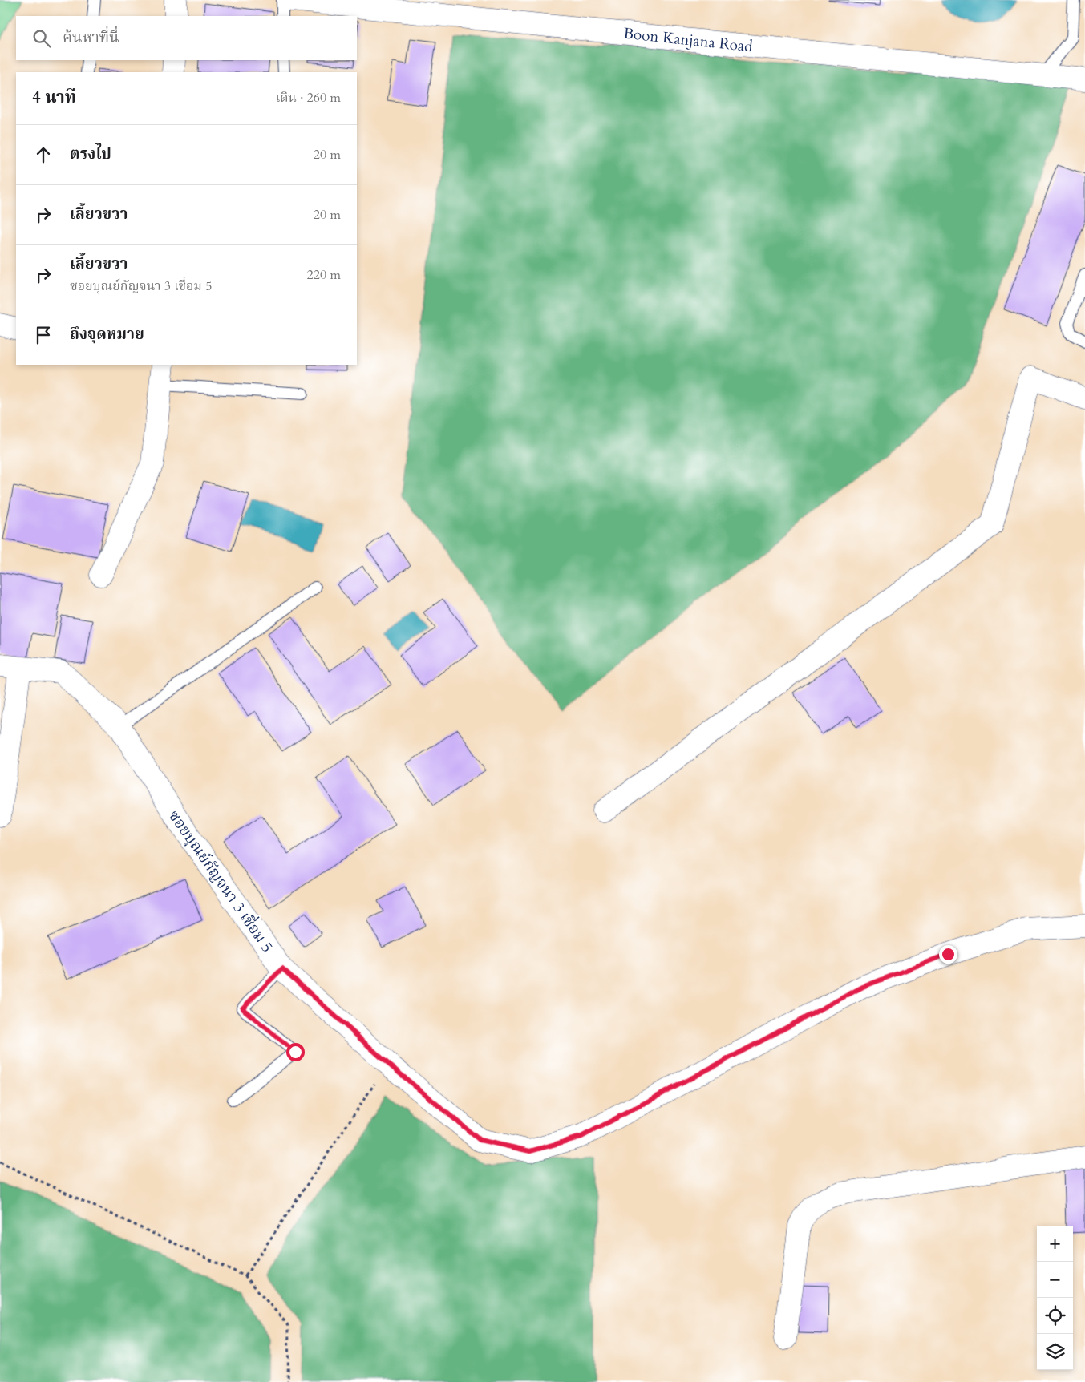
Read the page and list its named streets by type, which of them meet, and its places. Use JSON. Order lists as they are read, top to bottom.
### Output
{
  "streets": {
    "street": ["Boon Kanjana Road", "ซอยบุณย์กัญจนา 3 เชื่อม 5"]
  },
  "page": {
    "search": "ค้นหาที่นี่",
    "heading": ["4 นาที", "เดิน · 260 m"],
    "list": [
      ["ตรงไป", "20 m"],
      ["เลี้ยวขวา", "20 m"],
      ["เลี้ยวขวา", "ซอยบุณย์กัญจนา 3 เชื่อม 5", "220 m"],
      "ถึงจุดหมาย"
    ],
    "map_buttons": ["+", "−"]
  }
}
